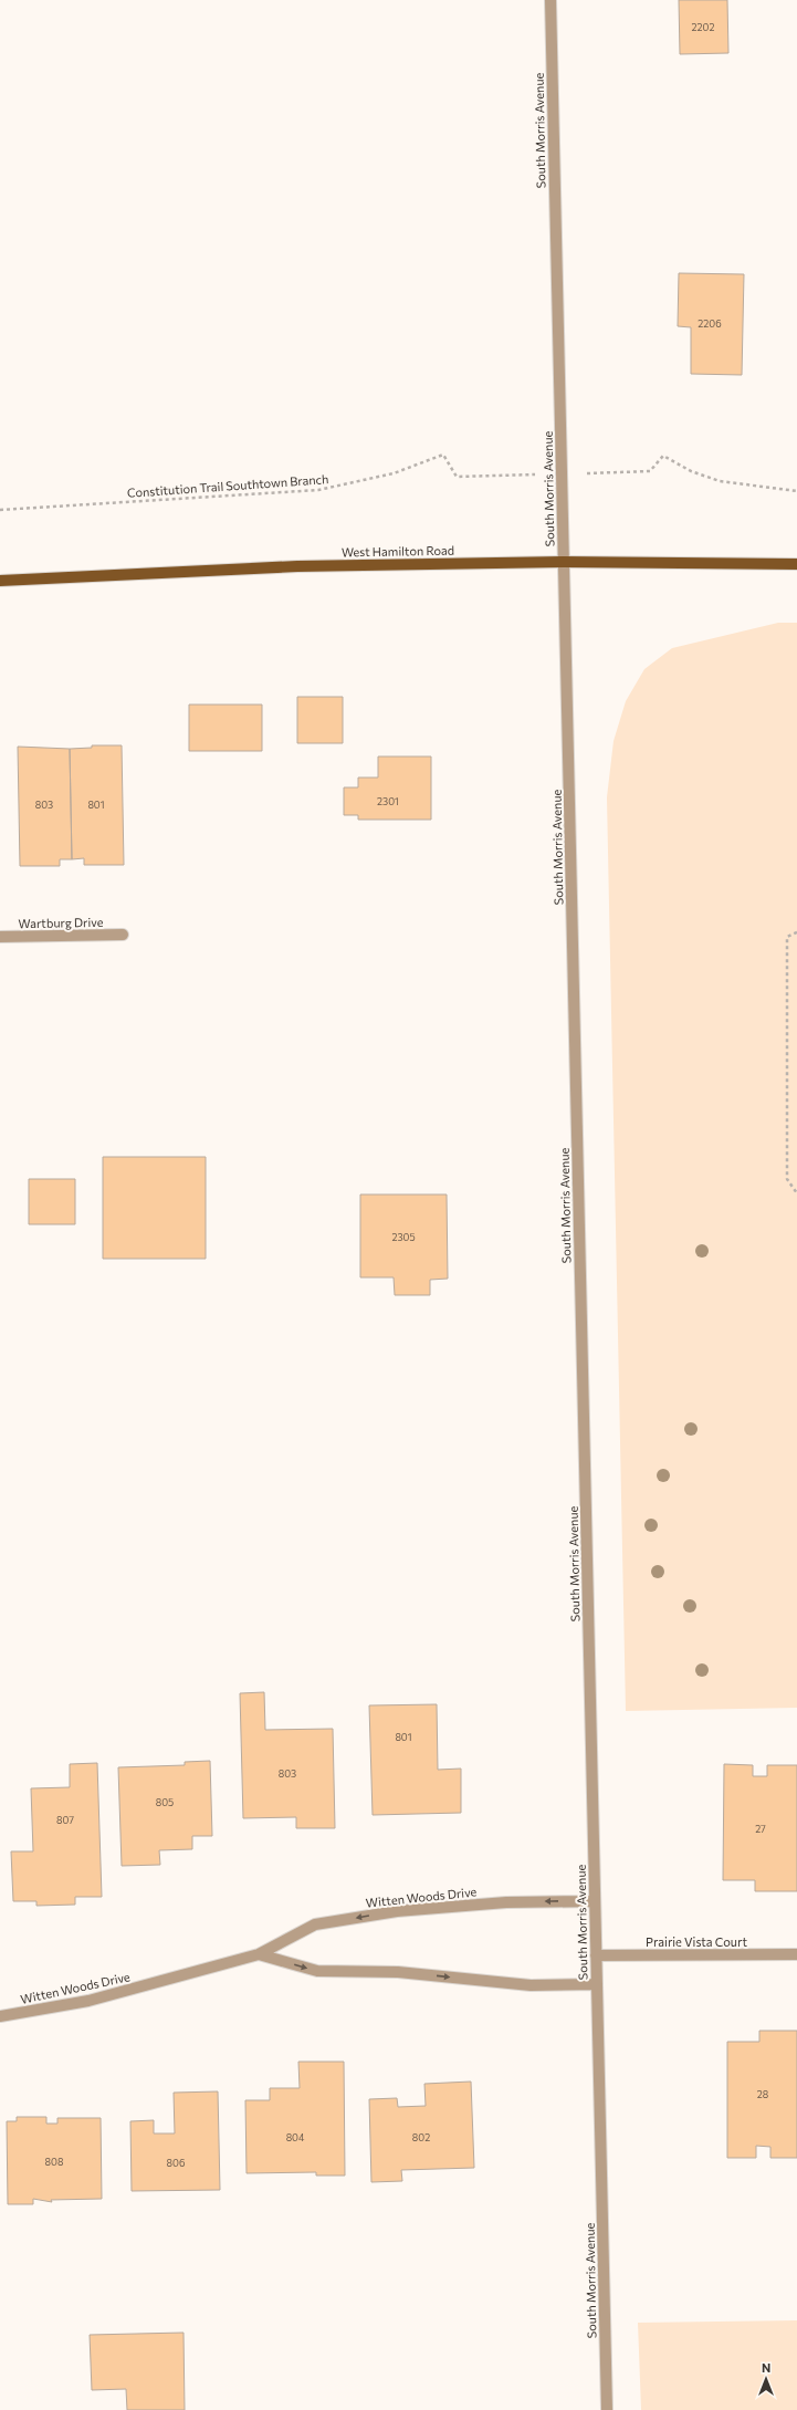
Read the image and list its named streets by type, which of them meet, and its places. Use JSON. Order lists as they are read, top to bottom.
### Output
{
  "streets": {
    "main road": ["West Hamilton Road"],
    "street": [
      "South Morris Avenue",
      "Wartburg Drive",
      "Witten Woods Drive",
      "Prairie Vista Court"
    ],
    "path": ["Constitution Trail Southtown Branch"]
  },
  "crossings": [
    ["South Morris Avenue", "Constitution Trail Southtown Branch"],
    ["South Morris Avenue", "West Hamilton Road"],
    ["South Morris Avenue", "Witten Woods Drive"],
    ["South Morris Avenue", "Prairie Vista Court"]
  ],
  "house_numbers": [
    "2202",
    "2206",
    "2301",
    "803",
    "801",
    "2305",
    "801",
    "803",
    "805",
    "807",
    "27",
    "28",
    "804",
    "802",
    "808",
    "806"
  ],
  "north": "top"
}
